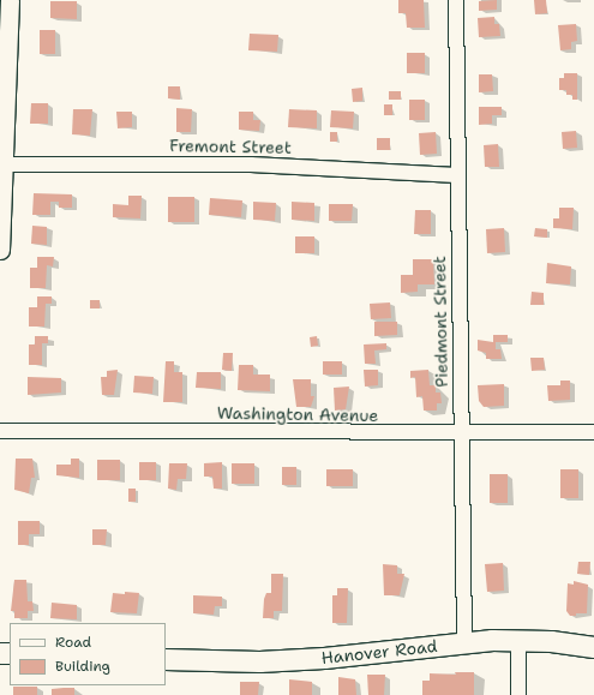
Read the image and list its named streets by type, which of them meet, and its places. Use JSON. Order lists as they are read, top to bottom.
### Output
{
  "streets": {
    "main road": ["Hanover Road"],
    "street": ["Fremont Street", "Piedmont Street", "Washington Avenue"]
  },
  "crossings": [
    ["Fremont Street", "Piedmont Street"],
    ["Piedmont Street", "Washington Avenue"],
    ["Piedmont Street", "Hanover Road"]
  ],
  "legend": ["Road", "Building"]
}
